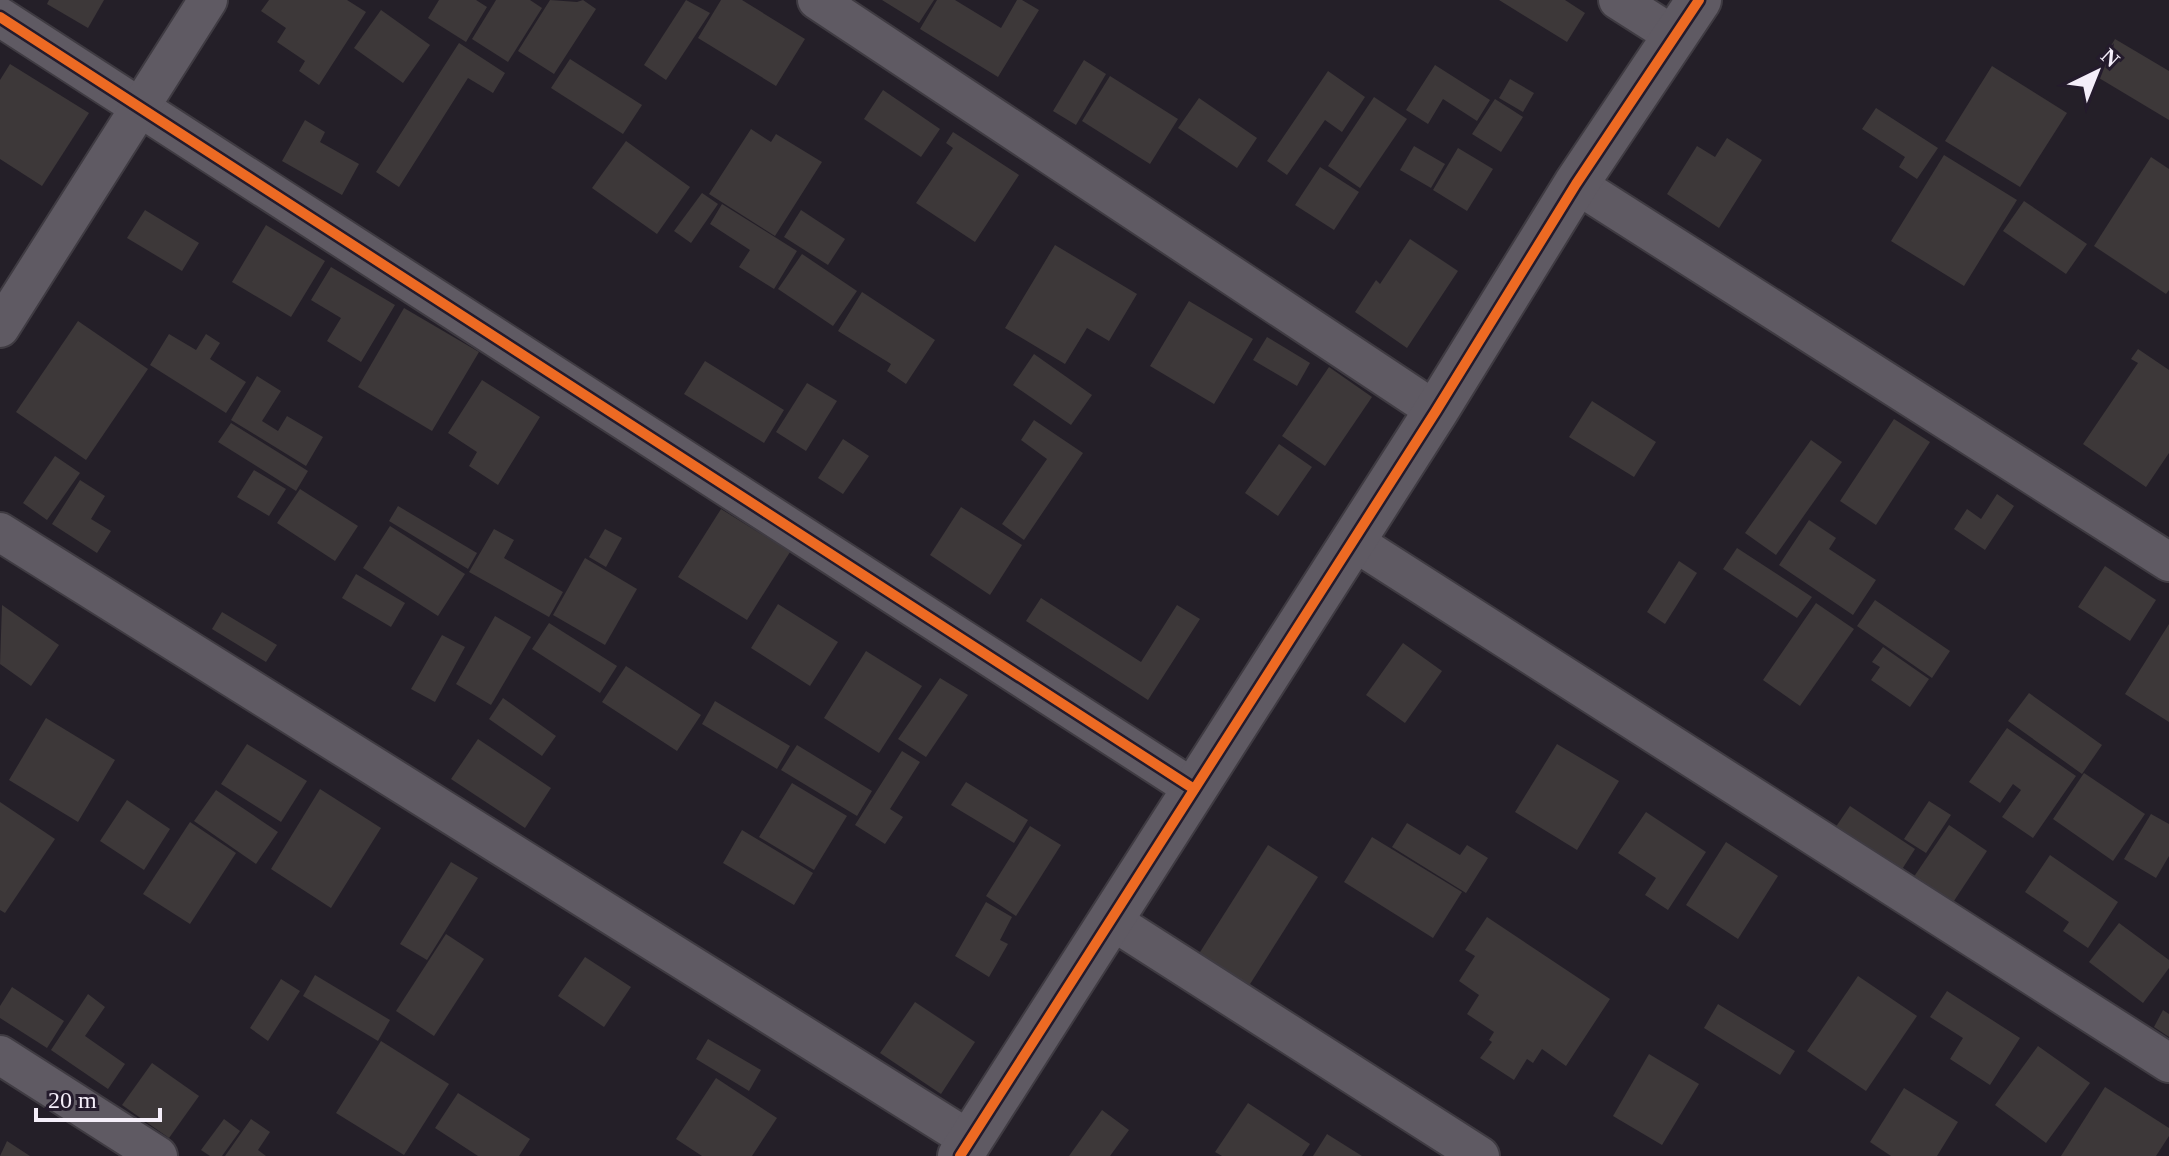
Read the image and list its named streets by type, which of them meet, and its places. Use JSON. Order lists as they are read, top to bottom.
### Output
{
  "scale_bar": "20 m",
  "north": "top right"
}
